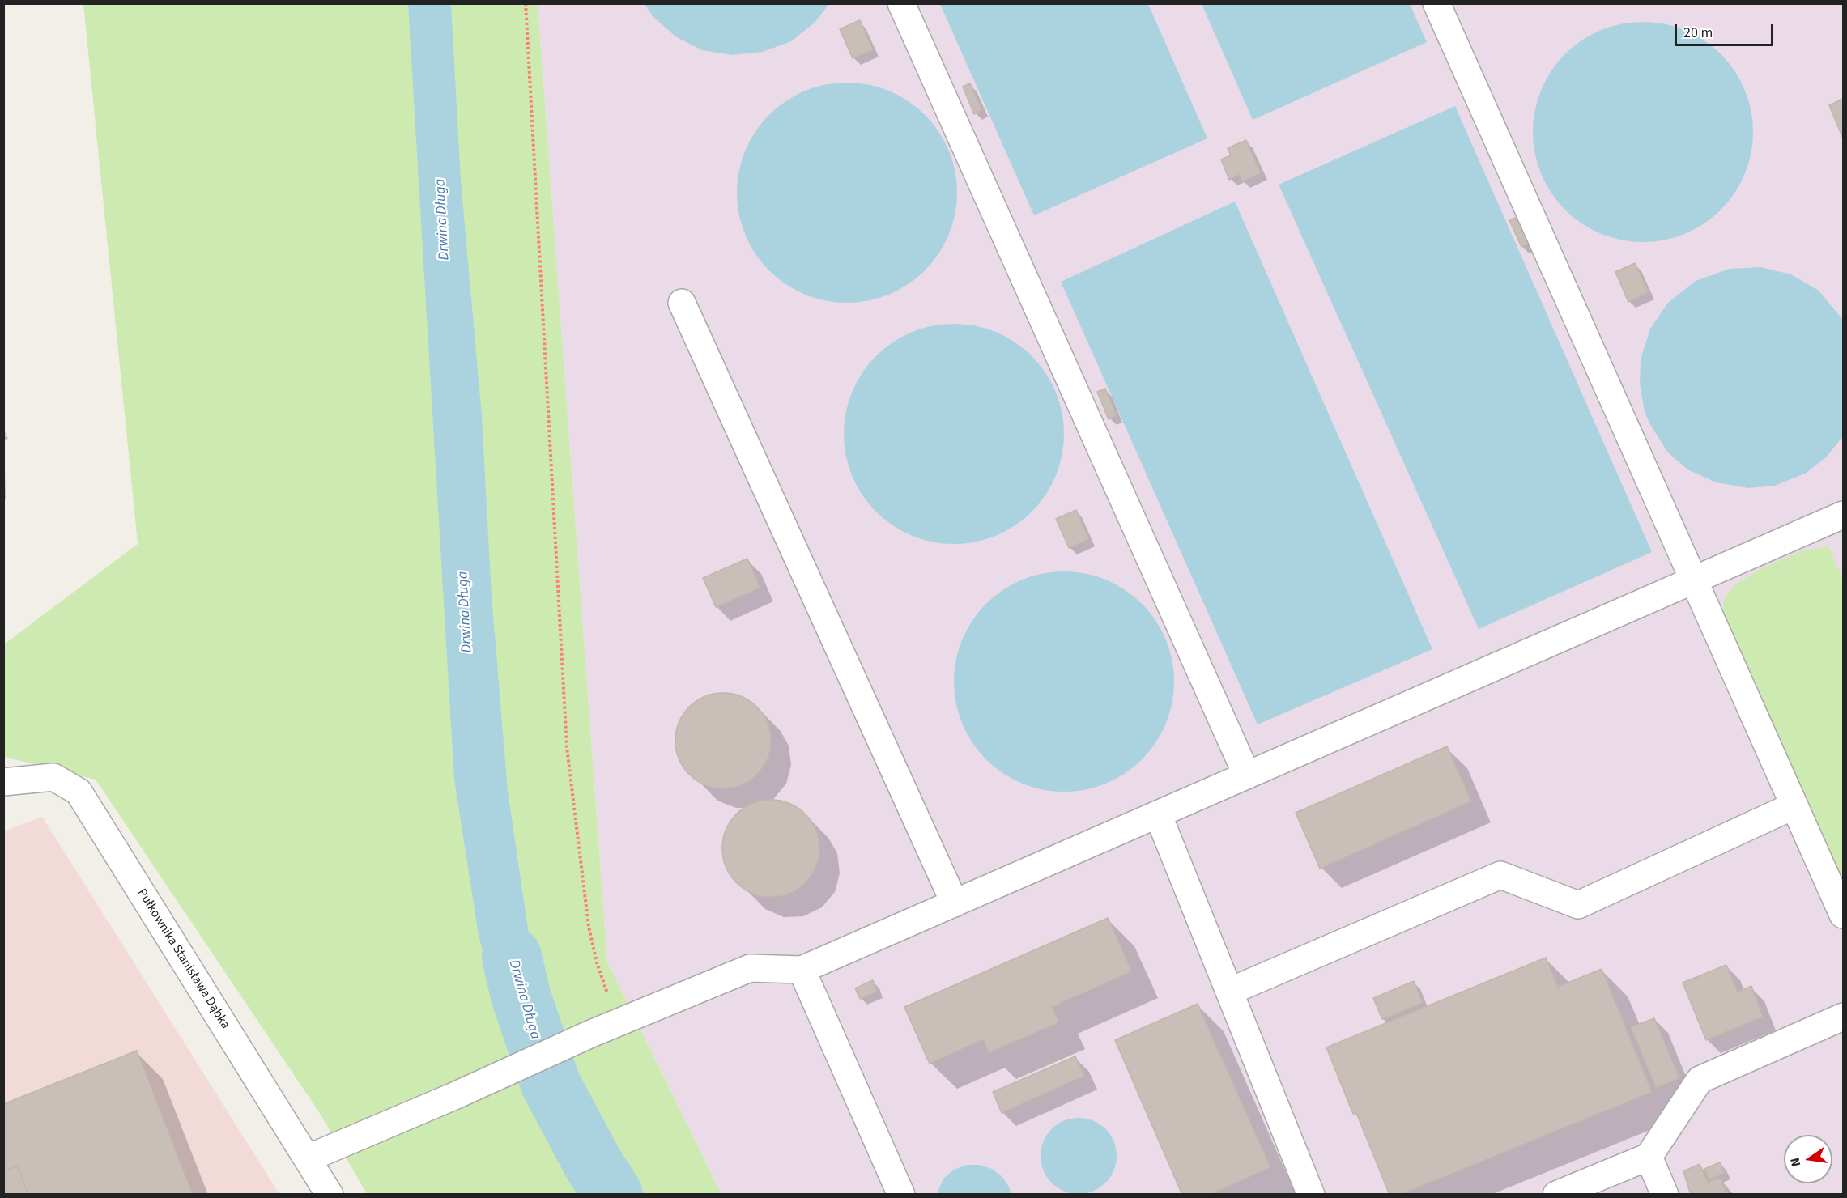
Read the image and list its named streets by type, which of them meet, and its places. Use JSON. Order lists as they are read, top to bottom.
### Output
{
  "streets": {
    "street": ["Pułkownika Stanisława Dąbka"]
  },
  "water": ["Drwina Długa"],
  "scale_bar": "20 m",
  "north": "left"
}
